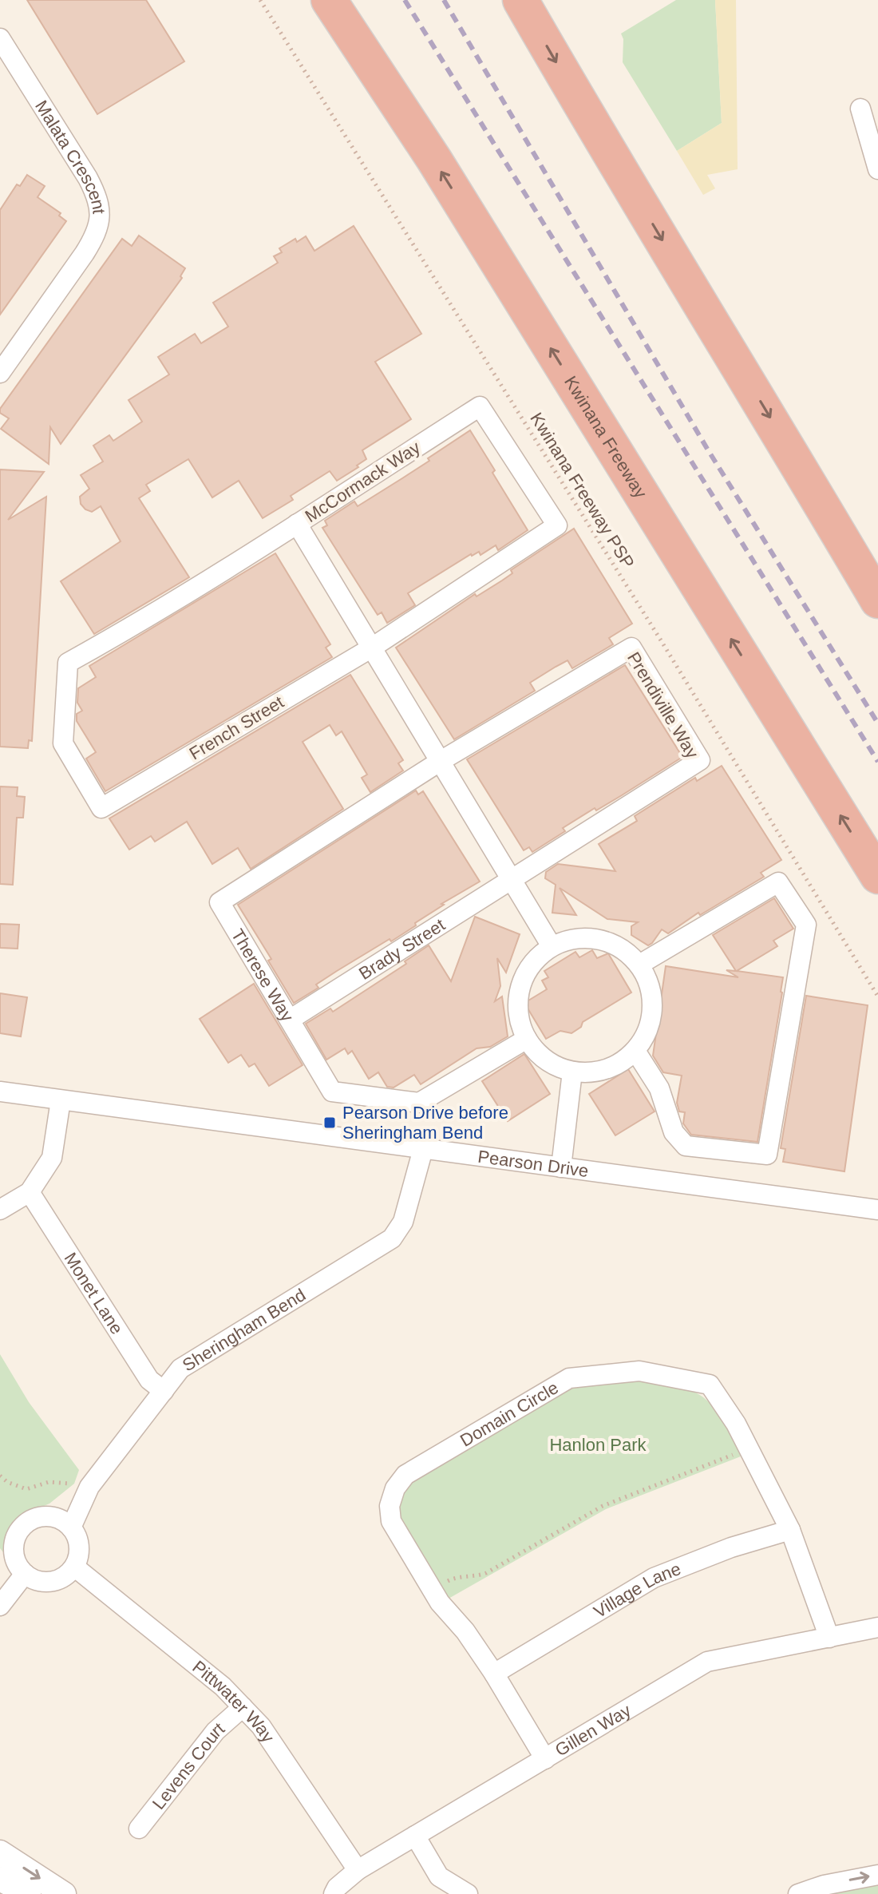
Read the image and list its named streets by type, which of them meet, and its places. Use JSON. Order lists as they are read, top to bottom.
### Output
{
  "streets": {
    "highway": ["Kwinana Freeway"],
    "street": [
      "Malata Crescent",
      "McCormack Way",
      "Prendiville Way",
      "French Street",
      "Brady Street",
      "Therese Way",
      "Pearson Drive",
      "Monet Lane",
      "Sheringham Bend",
      "Domain Circle",
      "Village Lane",
      "Pittwater Way",
      "Gillen Way",
      "Levens Court"
    ],
    "path": ["Kwinana Freeway PSP"]
  },
  "crossings": [
    ["McCormack Way", "French Street"],
    ["Prendiville Way", "Brady Street"],
    ["Prendiville Way", "Therese Way"],
    ["Brady Street", "Therese Way"],
    ["Pearson Drive", "Sheringham Bend"],
    ["Monet Lane", "Sheringham Bend"],
    ["Sheringham Bend", "Pittwater Way"],
    ["Domain Circle", "Village Lane"],
    ["Domain Circle", "Gillen Way"],
    ["Pittwater Way", "Gillen Way"],
    ["Pittwater Way", "Levens Court"]
  ],
  "parks": ["Hanlon Park"],
  "places": {
    "transit": ["Pearson Drive before Sheringham Bend"]
  }
}
